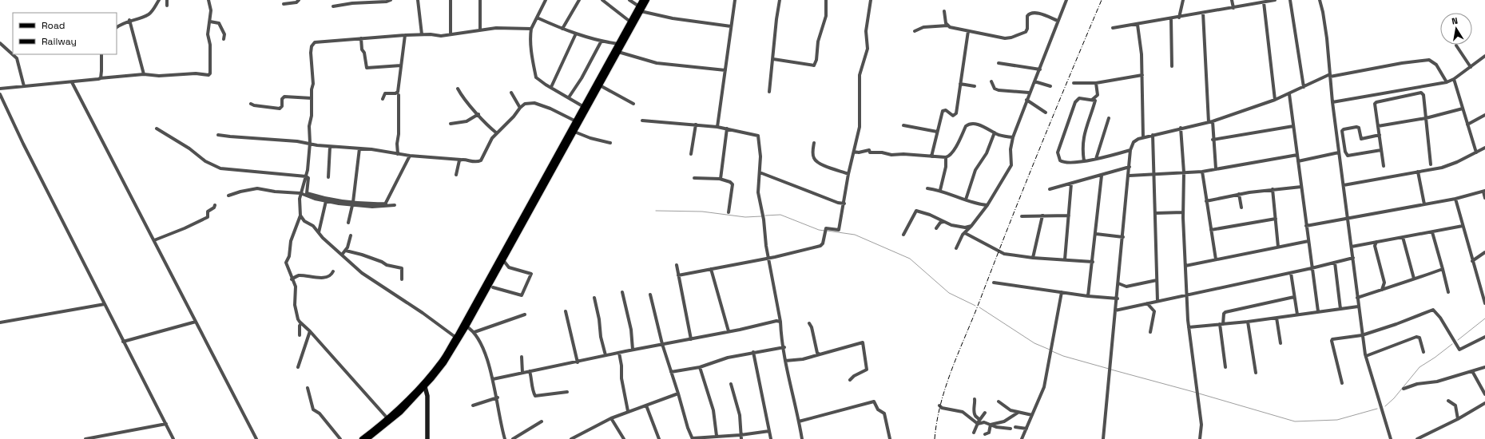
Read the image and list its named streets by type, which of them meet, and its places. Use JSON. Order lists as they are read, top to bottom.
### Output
{
  "legend": ["Road", "Railway"],
  "north": "top"
}
